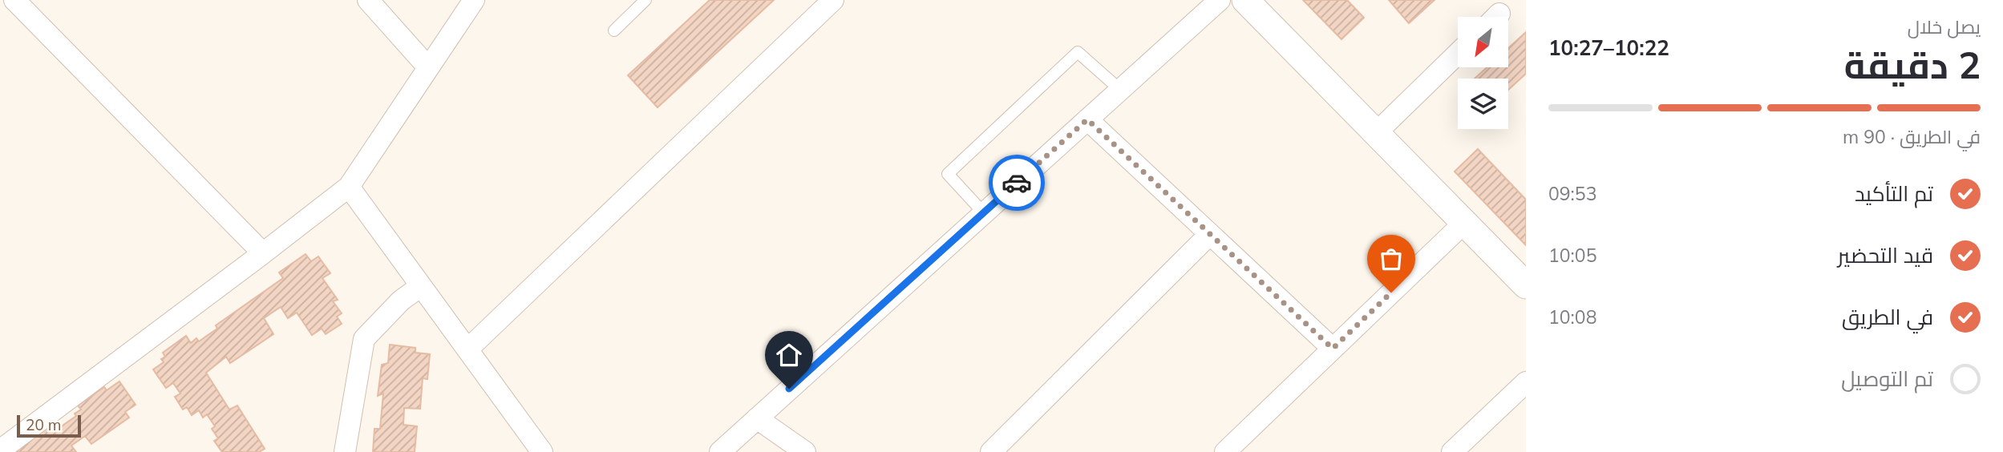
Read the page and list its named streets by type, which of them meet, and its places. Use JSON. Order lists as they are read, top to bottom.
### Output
{
  "scale_bar": "20 m",
  "north": "bottom left",
  "page": {
    "heading": ["2 دقيقة", "يصل خلال", "10:22–10:27"],
    "bar": "في الطريق · 90 m",
    "list": [
      ["تم التأكيد", "09:53"],
      ["قيد التحضير", "10:05"],
      ["في الطريق", "10:08"],
      "تم التوصيل"
    ],
    "scale": "20 m"
  }
}
